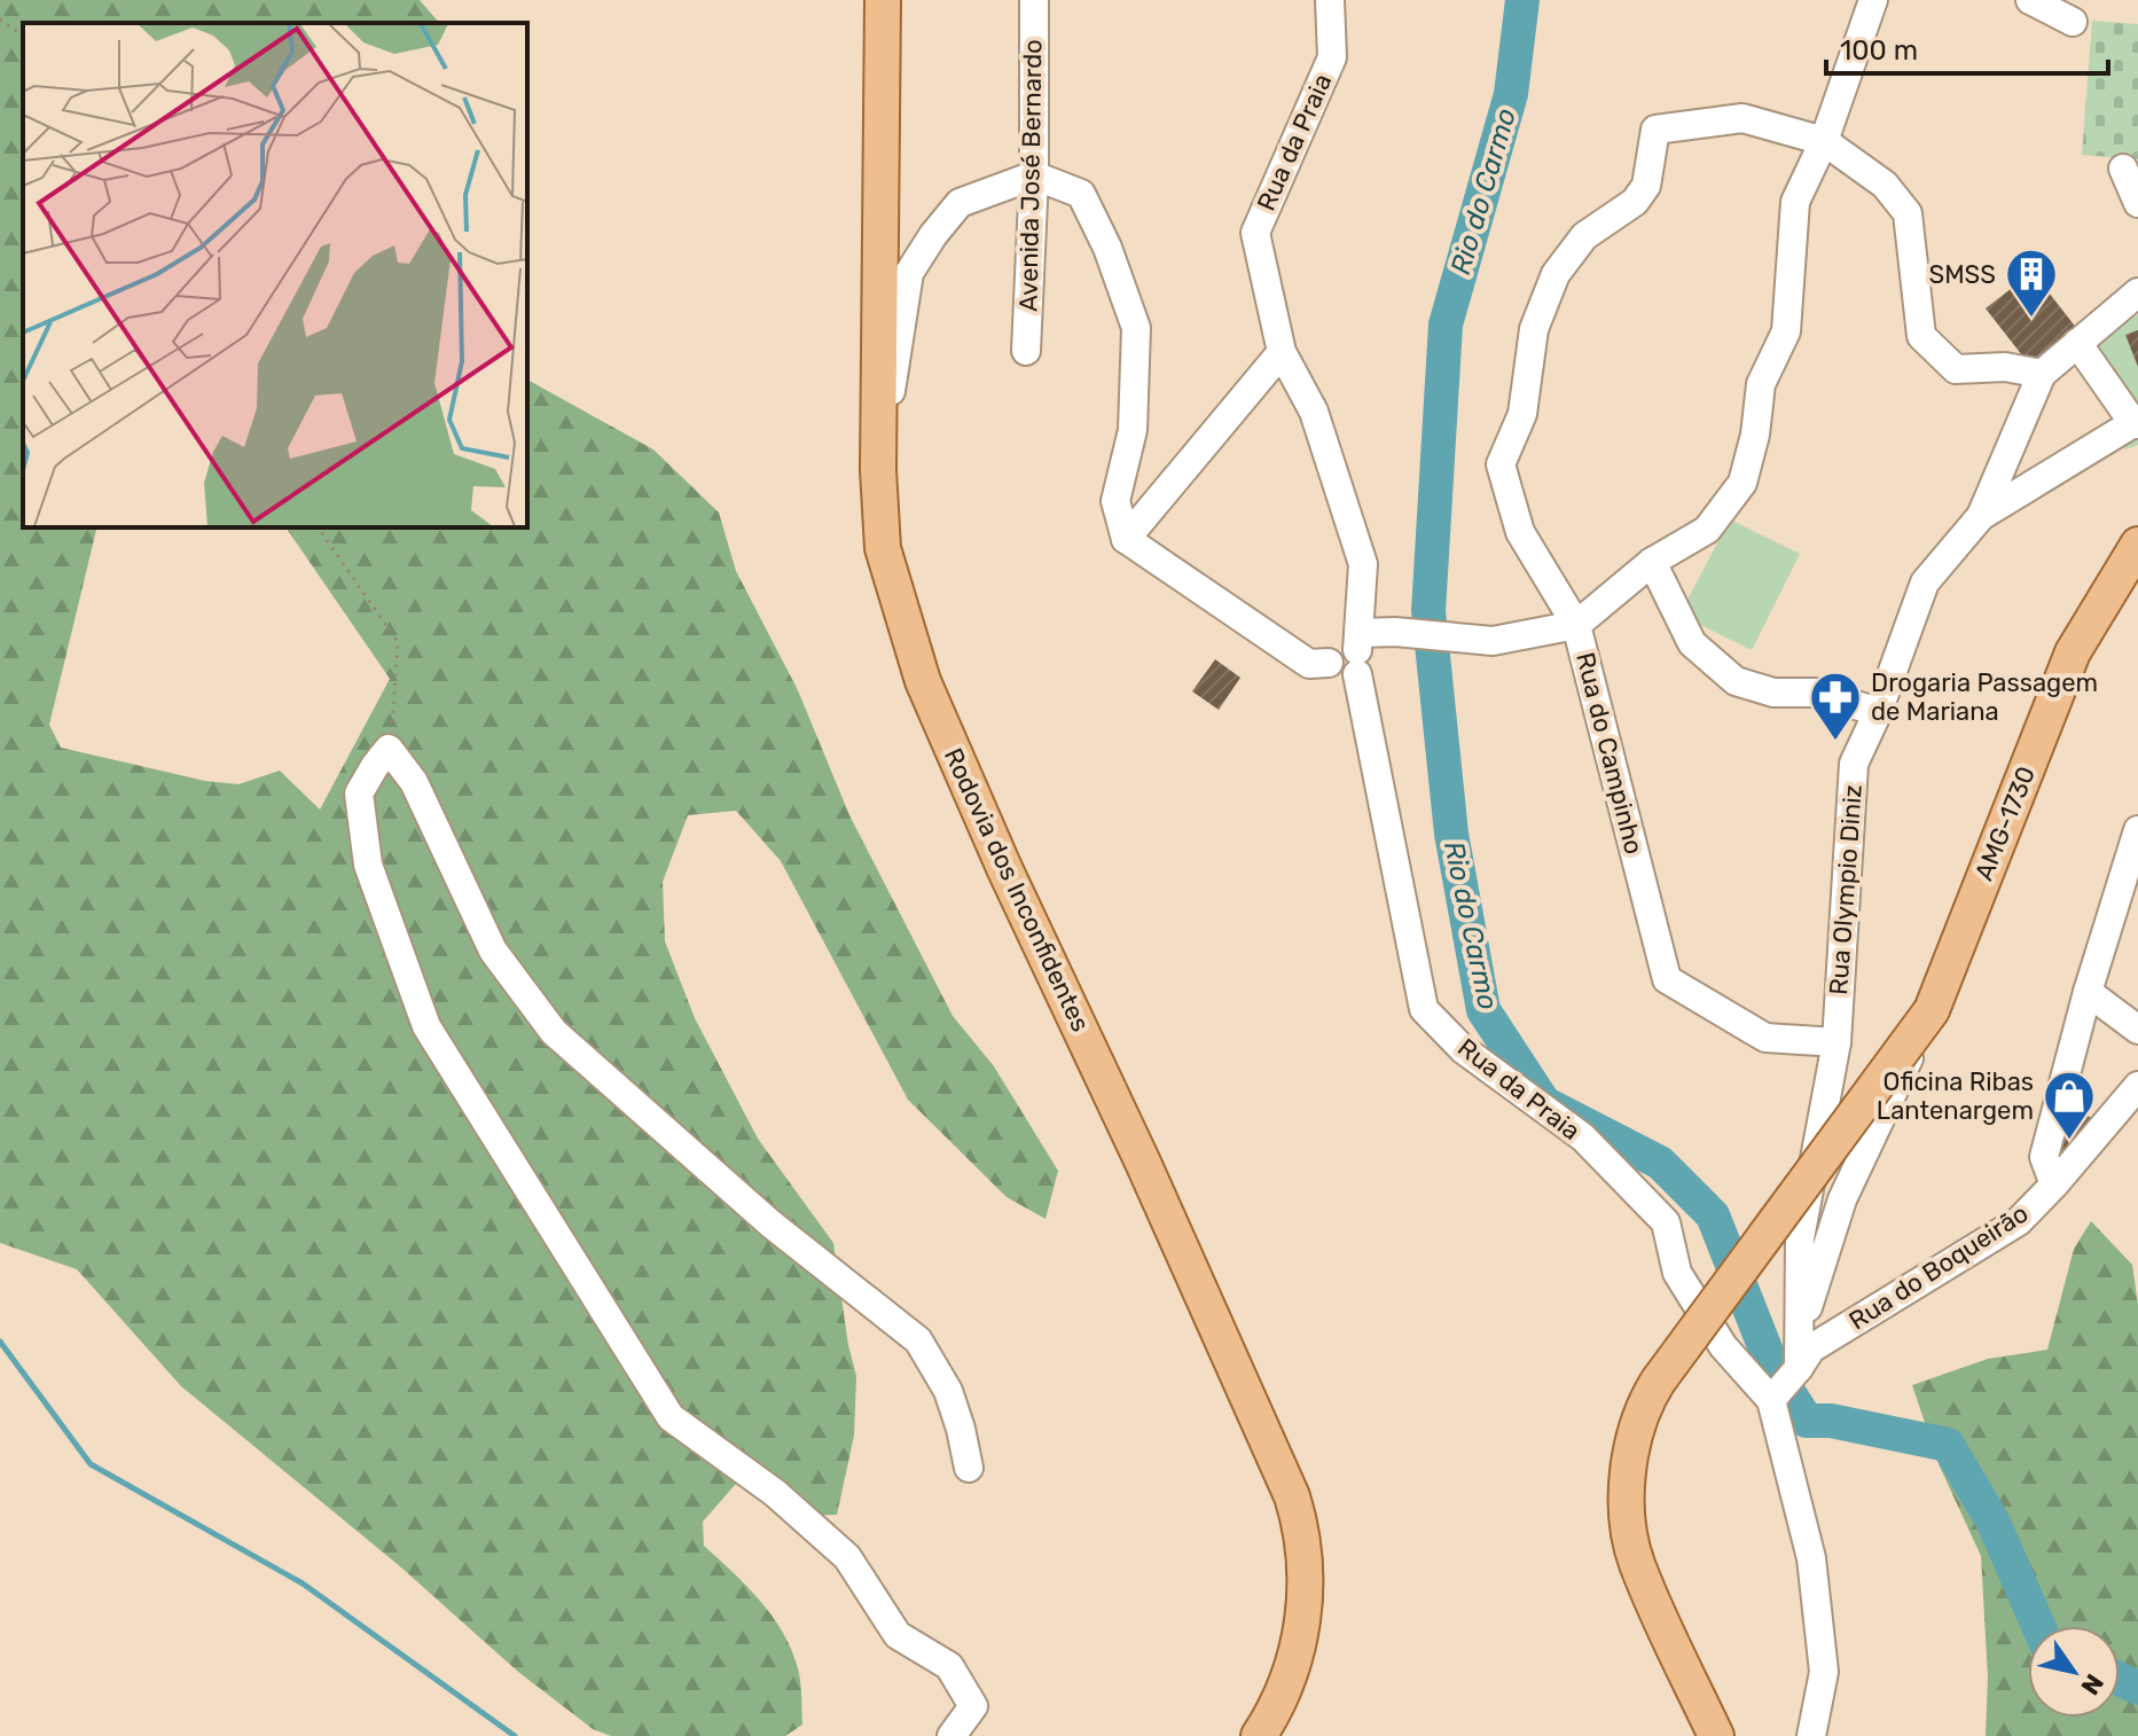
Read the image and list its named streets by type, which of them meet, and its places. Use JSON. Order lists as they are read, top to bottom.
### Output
{
  "streets": {
    "main road": ["AMG-1730", "Rodovia dos Inconfidentes"],
    "street": [
      "Rua da Praia",
      "Avenida José Bernardo",
      "Rua do Campinho",
      "Rua Olympio Diniz",
      "Rua do Boqueirão"
    ]
  },
  "crossings": [
    ["Rua da Praia", "Rua do Boqueirão"],
    ["Rua do Campinho", "Rua Olympio Diniz"],
    ["Rua Olympio Diniz", "Rua do Boqueirão"]
  ],
  "water": ["Rio do Carmo"],
  "places": {
    "building": ["SMSS"],
    "pharmacy": ["Drogaria Passagem de Mariana"],
    "shop": ["Oficina Ribas Lantenargem"]
  },
  "scale_bar": "100 m",
  "north": "bottom right"
}
